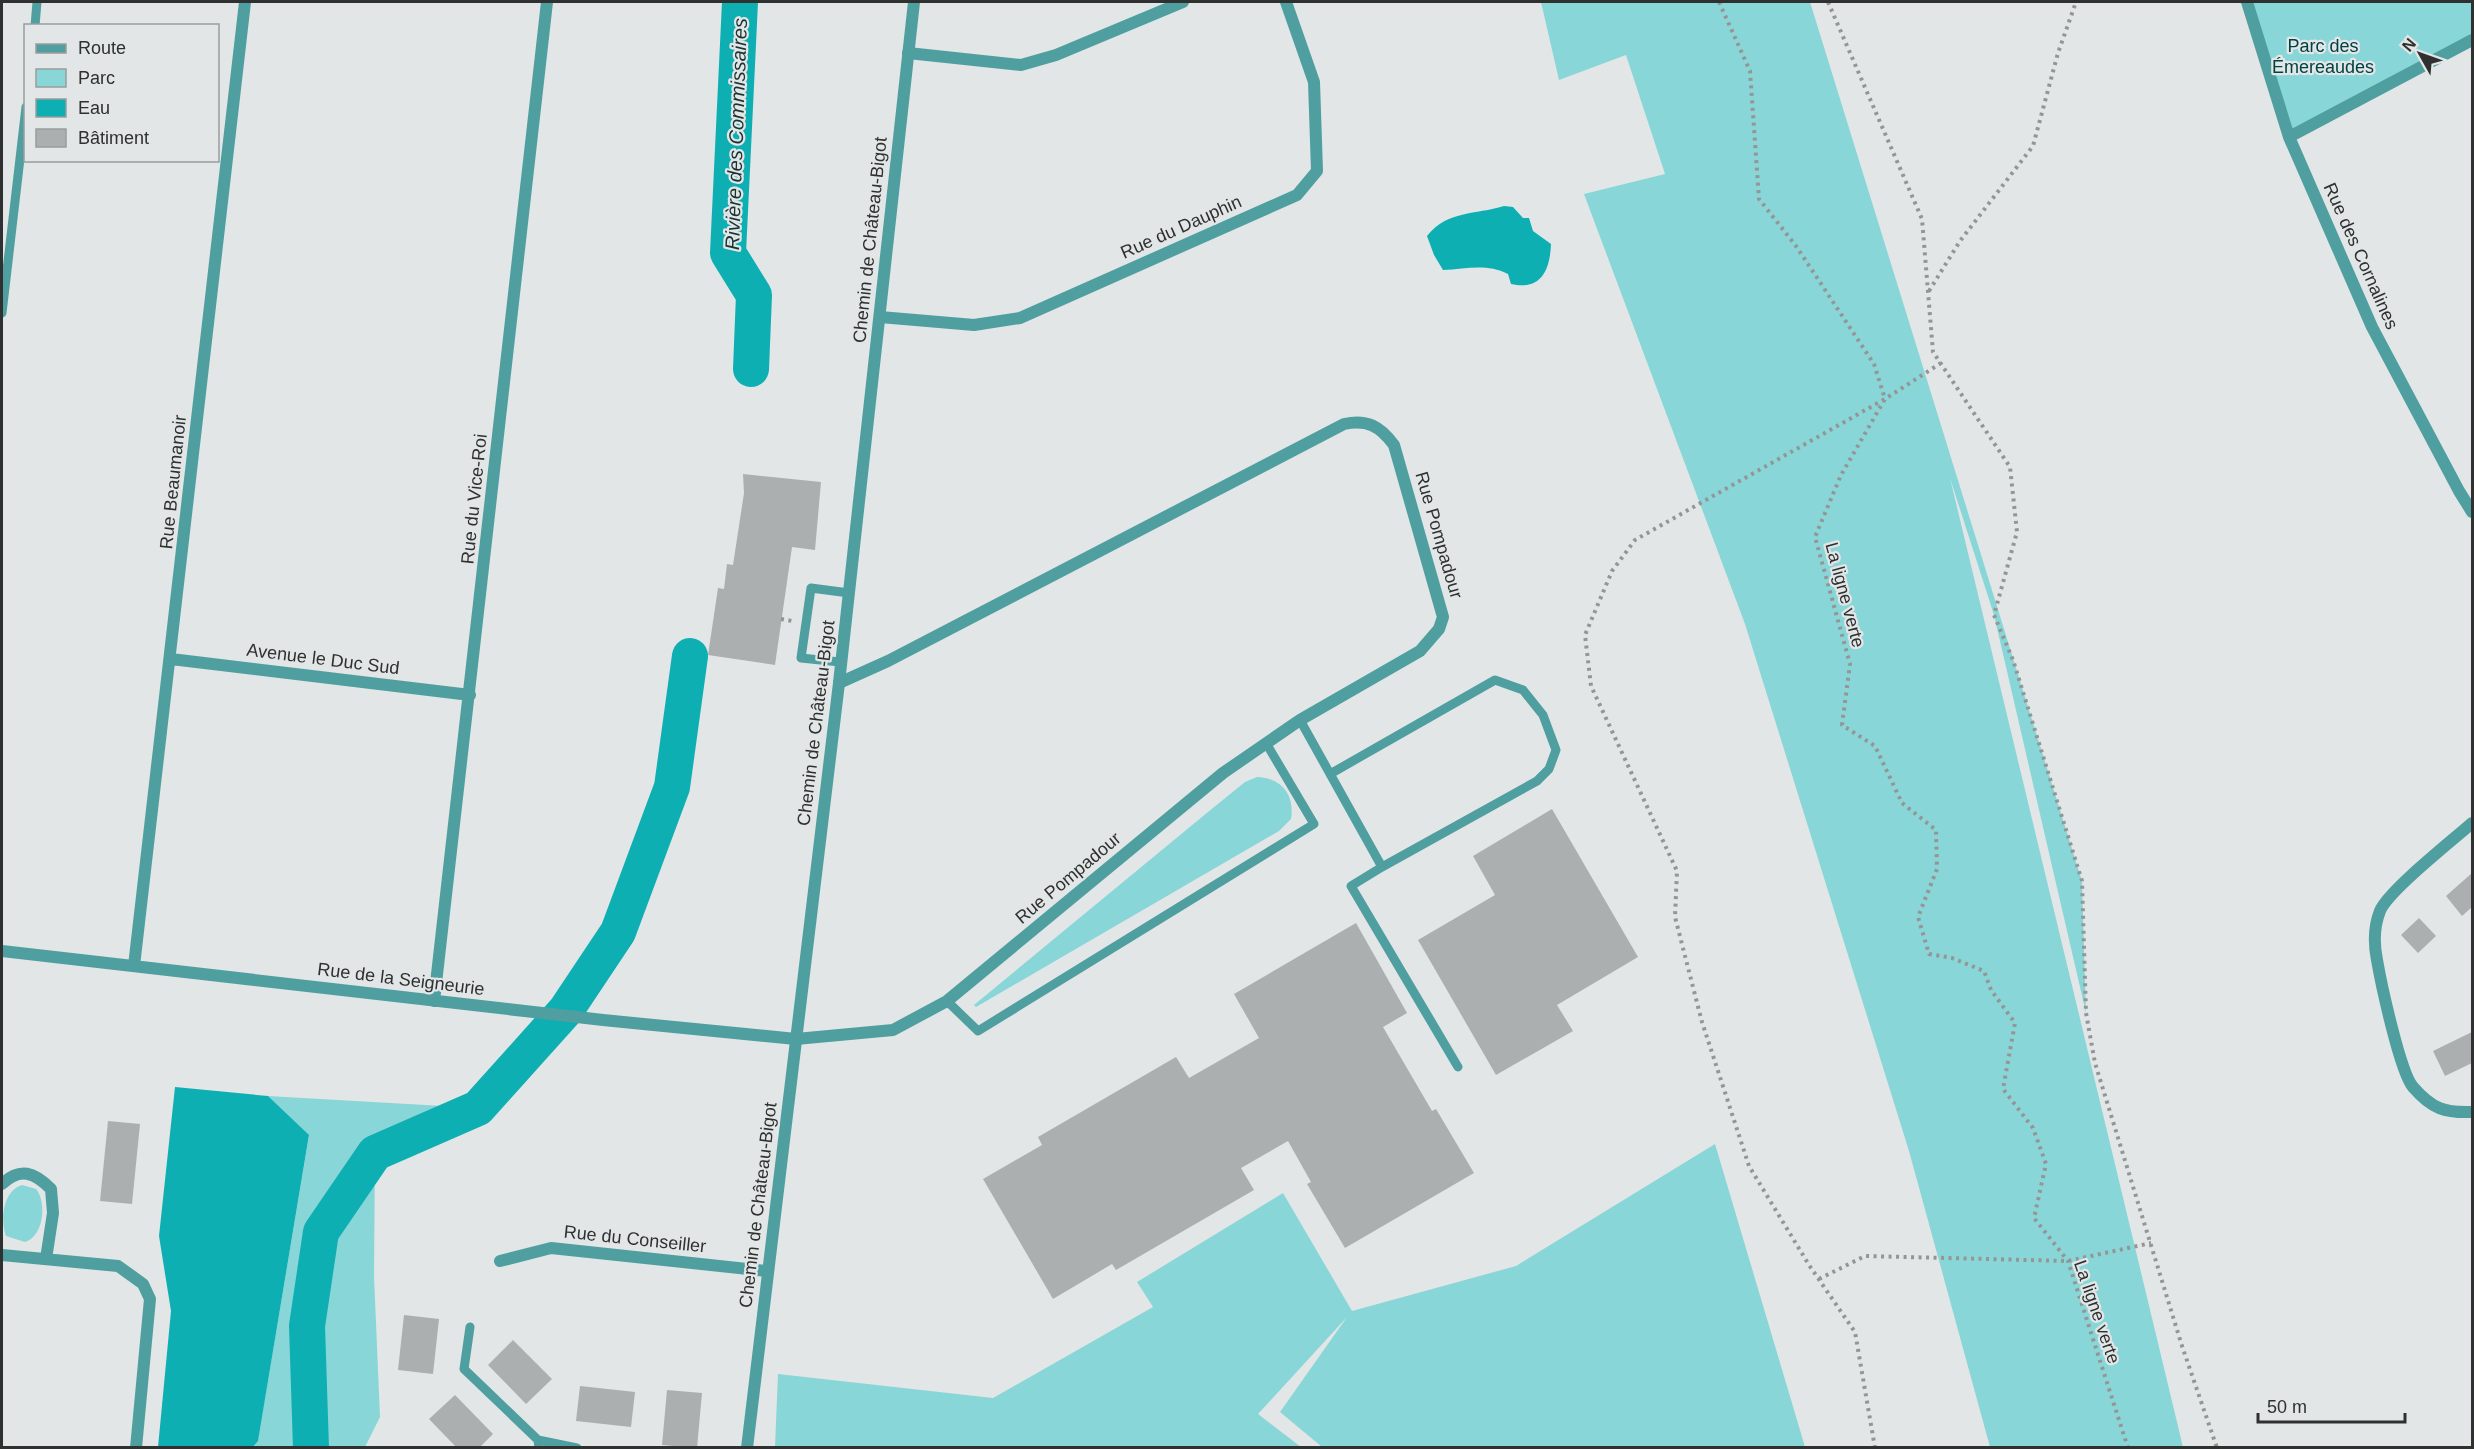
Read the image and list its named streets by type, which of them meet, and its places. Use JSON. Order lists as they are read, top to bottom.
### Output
{
  "streets": {
    "street": [
      "Rue du Dauphin",
      "Chemin de Château-Bigot",
      "Rue des Cornalines",
      "Rue Beaumanoir",
      "Rue du Vice-Roi",
      "Rue Pompadour",
      "Avenue le Duc Sud",
      "Rue de la Seigneurie",
      "Rue du Conseiller"
    ],
    "path": ["La ligne verte"]
  },
  "crossings": [
    ["Rue du Dauphin", "Chemin de Château-Bigot"],
    ["Chemin de Château-Bigot", "Rue Pompadour"],
    ["Chemin de Château-Bigot", "Rue de la Seigneurie"],
    ["Chemin de Château-Bigot", "Rue du Conseiller"],
    ["Rue Beaumanoir", "Avenue le Duc Sud"],
    ["Rue Beaumanoir", "Rue de la Seigneurie"],
    ["Rue du Vice-Roi", "Avenue le Duc Sud"],
    ["Rue du Vice-Roi", "Rue de la Seigneurie"],
    ["Rue Pompadour", "Rue de la Seigneurie"]
  ],
  "water": ["Rivière des Commissaires"],
  "parks": ["Parc des Émereaudes"],
  "legend": [
    "Route",
    "Parc",
    "Eau",
    "Bâtiment"
  ],
  "scale_bar": "50 m",
  "north": "top left"
}
